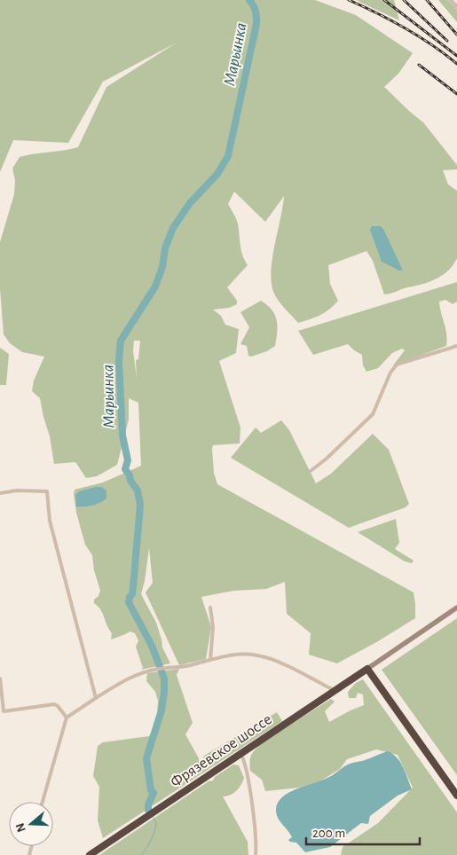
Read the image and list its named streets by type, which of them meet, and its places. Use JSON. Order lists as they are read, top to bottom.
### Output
{
  "streets": {
    "highway": ["Фрязевское шоссе"]
  },
  "water": ["Марьинка"],
  "scale_bar": "200 m",
  "north": "left"
}
